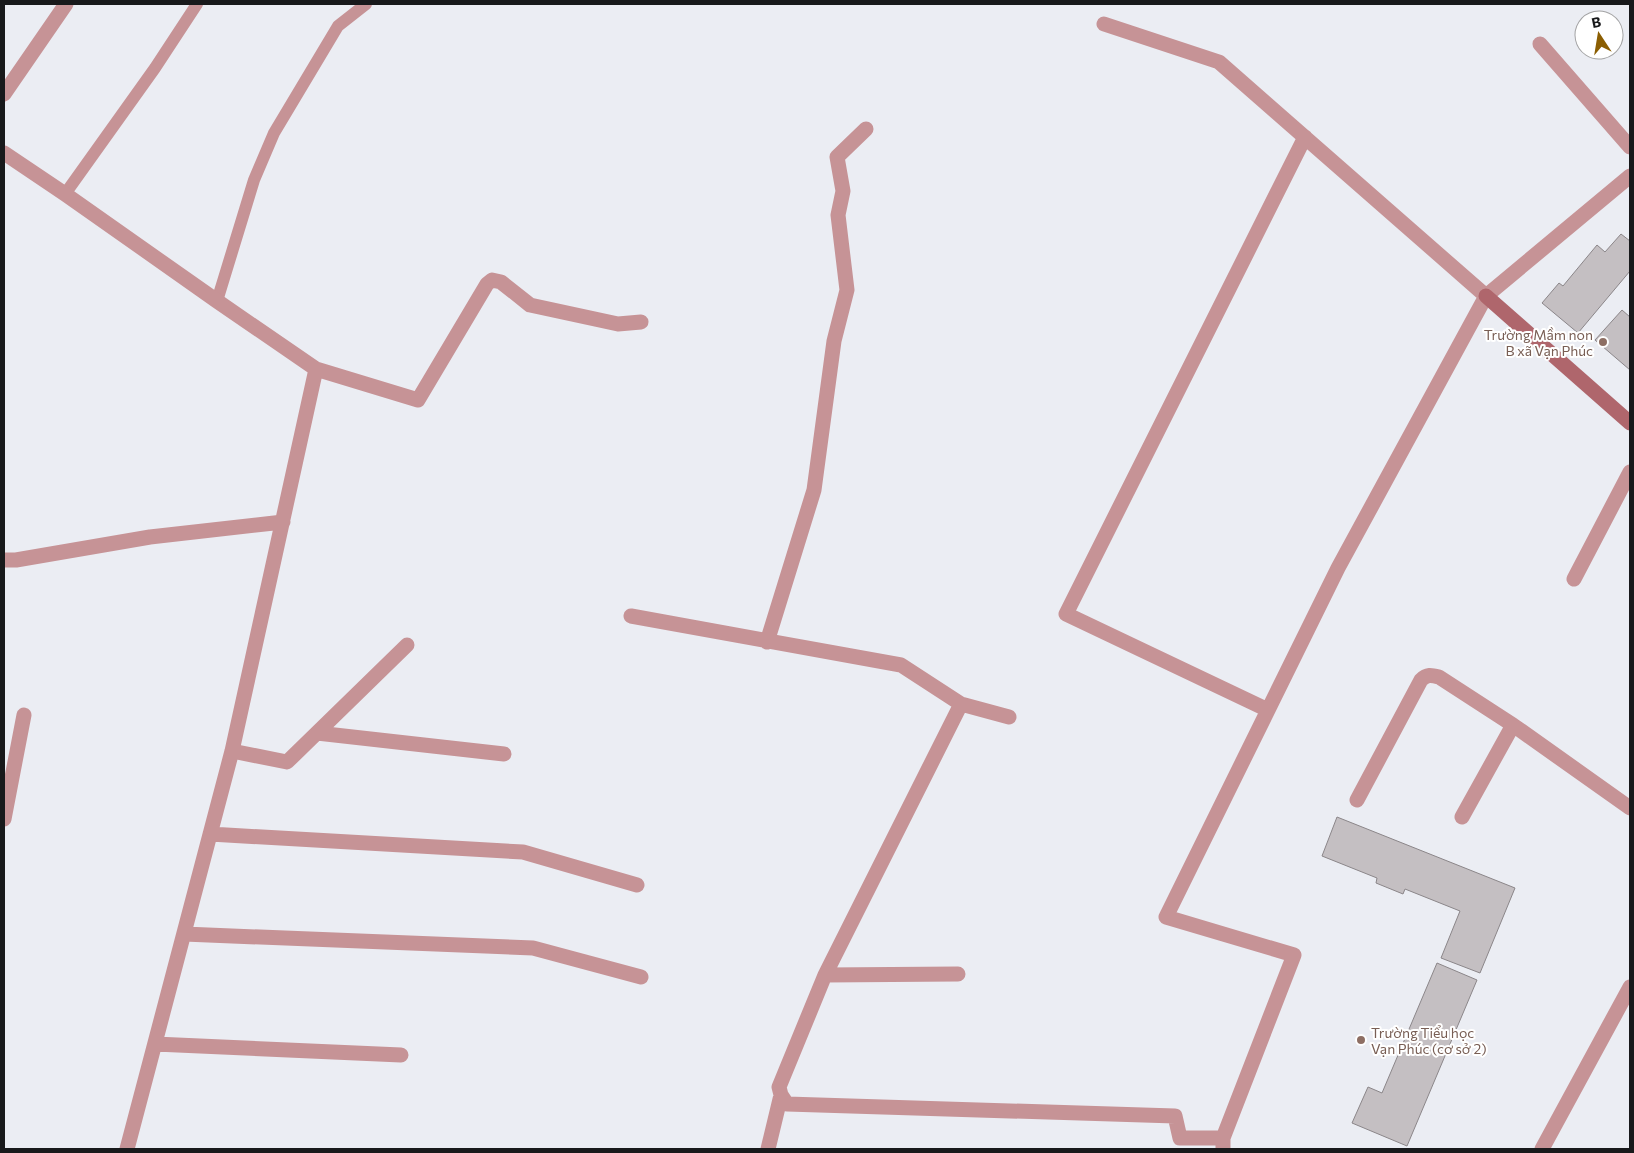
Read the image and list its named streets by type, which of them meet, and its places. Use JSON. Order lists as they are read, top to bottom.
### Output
{
  "places": ["Trường Mầm non B xã Vạn Phúc", "Trường Tiểu học Vạn Phúc (cơ sở 2)"],
  "north": "top"
}
